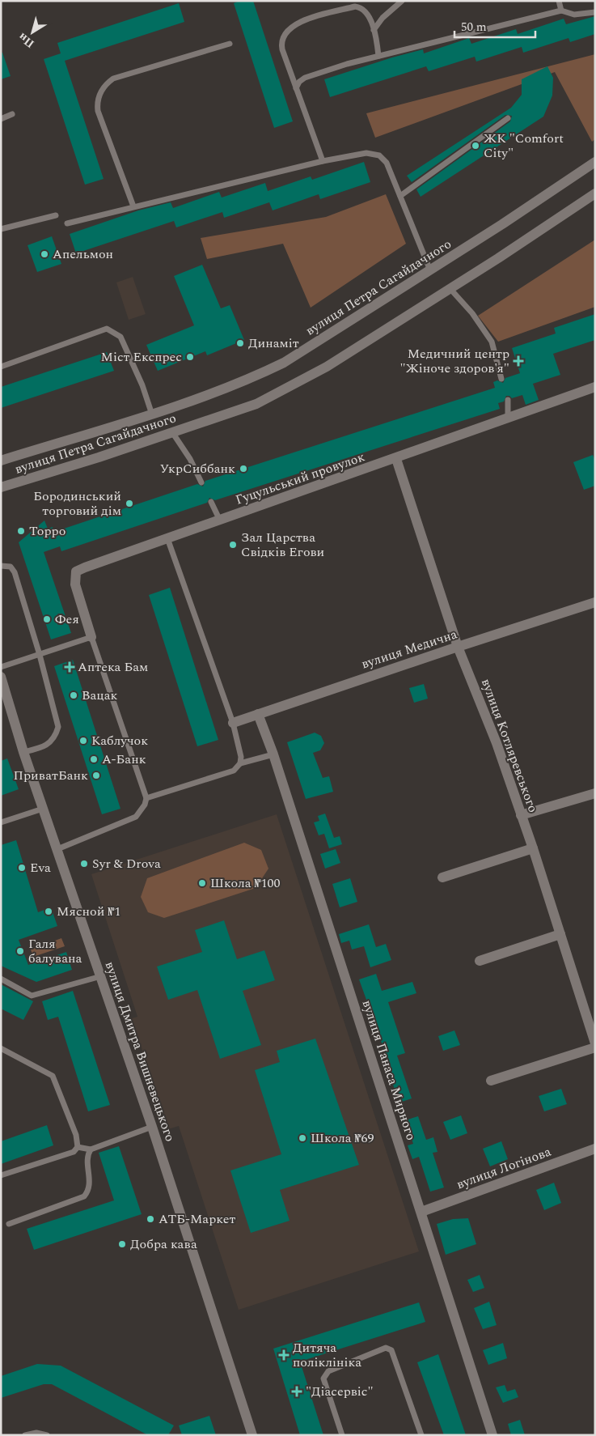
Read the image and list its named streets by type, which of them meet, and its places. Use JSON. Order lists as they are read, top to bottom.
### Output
{
  "streets": {
    "street": [
      "вулиця Петра Сагайдачного",
      "Гуцульський провулок",
      "вулиця Медична",
      "вулиця Котляревського",
      "вулиця Дмитра Вишневецького",
      "вулиця Панаса Мирного",
      "вулиця Логінова"
    ]
  },
  "crossings": [
    ["Гуцульський провулок", "вулиця Котляревського"],
    ["вулиця Медична", "вулиця Котляревського"],
    ["вулиця Медична", "вулиця Панаса Мирного"],
    ["вулиця Панаса Мирного", "вулиця Логінова"]
  ],
  "places": {
    "other": [
      "ЖК \"Comfort City\"",
      "Апельмон",
      "Динаміт",
      "Міст Експрес",
      "УкрСиббанк",
      "Бородинський торговий дім",
      "Торро",
      "Зал Царства Свiдкiв Егови",
      "Фея",
      "Вацак",
      "Каблучок",
      "А-Банк",
      "ПриватБанк",
      "Syr & Drova",
      "Eva",
      "Школа №100",
      "Мясной №1",
      "Галя балувана",
      "Школа №69",
      "АТБ-Маркет",
      "Добра кава"
    ],
    "health": [
      "Медичний центр \"Жіноче здоров'я\"",
      "Аптека Бам",
      "Дитяча поліклініка",
      "\"Діасервіс\""
    ]
  },
  "scale_bar": "50 m",
  "north": "bottom left"
}
